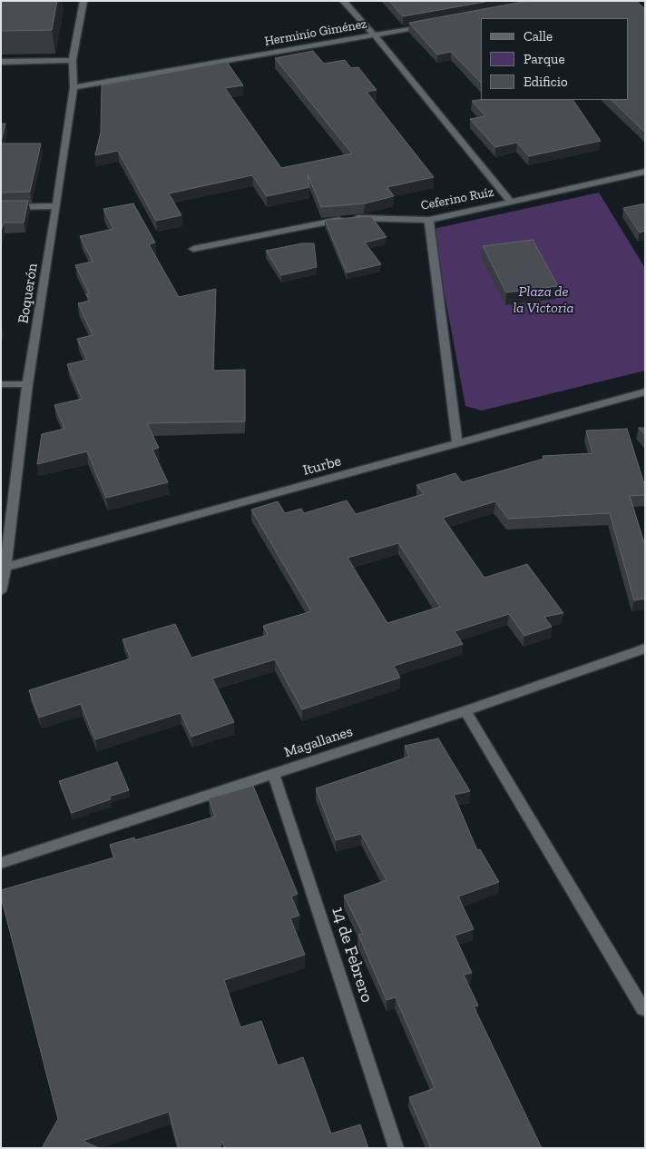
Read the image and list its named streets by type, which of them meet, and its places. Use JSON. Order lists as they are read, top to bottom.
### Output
{
  "streets": {
    "street": [
      "Herminio Giménez",
      "Ceferino Ruíz",
      "Boquerón",
      "Iturbe",
      "Magallanes",
      "14 de Febrero"
    ]
  },
  "crossings": [
    ["Herminio Giménez", "Boquerón"],
    ["Boquerón", "Iturbe"],
    ["Magallanes", "14 de Febrero"]
  ],
  "parks": ["Plaza de la Victoria"],
  "legend": ["Calle", "Parque", "Edificio"]
}
